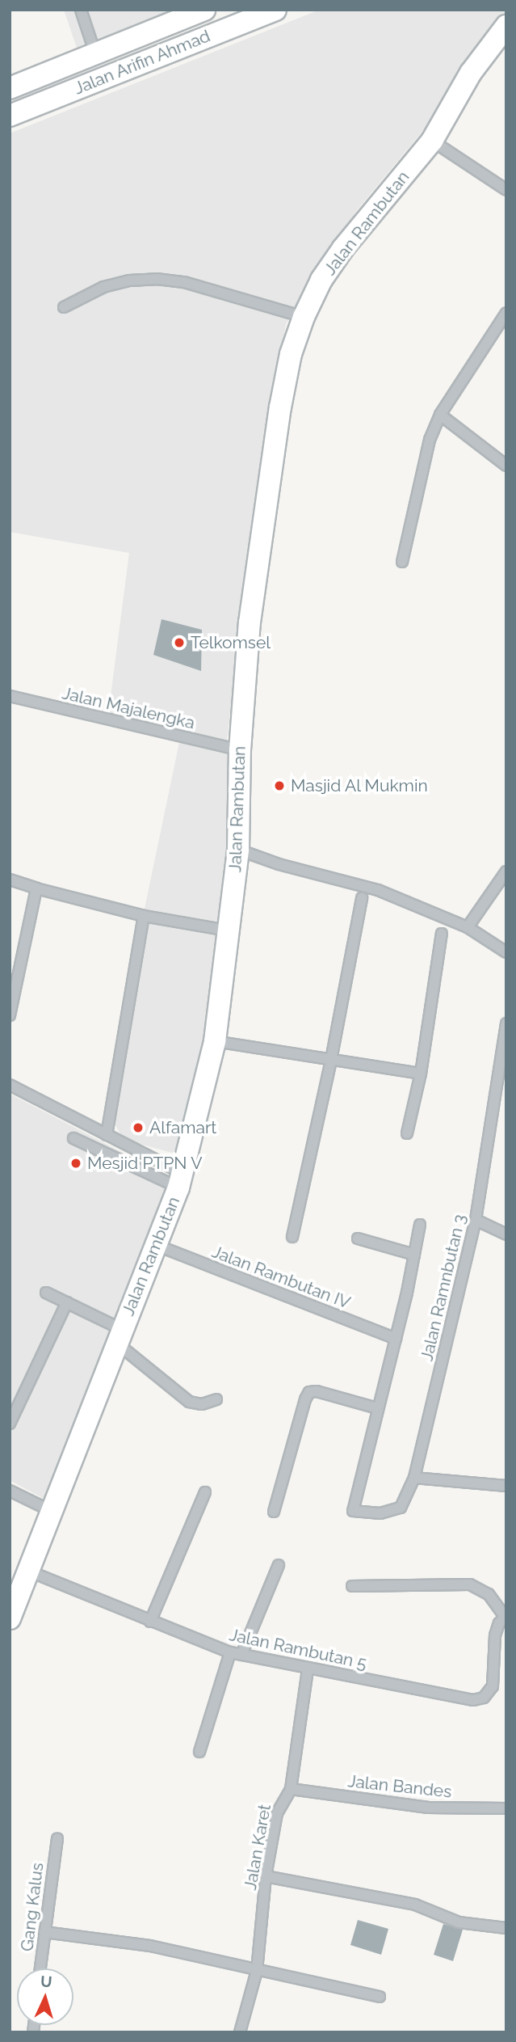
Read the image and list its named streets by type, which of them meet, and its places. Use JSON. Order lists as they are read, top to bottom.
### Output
{
  "streets": {
    "main road": ["Jalan Arifin Ahmad", "Jalan Rambutan"],
    "street": [
      "Jalan Majalengka",
      "Jalan Rambutan IV",
      "Jalan Ramnbutan 3",
      "Jalan Rambutan 5",
      "Jalan Bandes",
      "Jalan Karet",
      "Gang Kalus"
    ]
  },
  "crossings": [
    ["Jalan Rambutan", "Jalan Majalengka"],
    ["Jalan Rambutan", "Jalan Rambutan IV"],
    ["Jalan Rambutan", "Jalan Rambutan 5"],
    ["Jalan Rambutan 5", "Jalan Karet"],
    ["Jalan Bandes", "Jalan Karet"]
  ],
  "places": [
    "Telkomsel",
    "Masjid Al Mukmin",
    "Alfamart",
    "Mesjid PTPN V"
  ],
  "north": "top"
}
